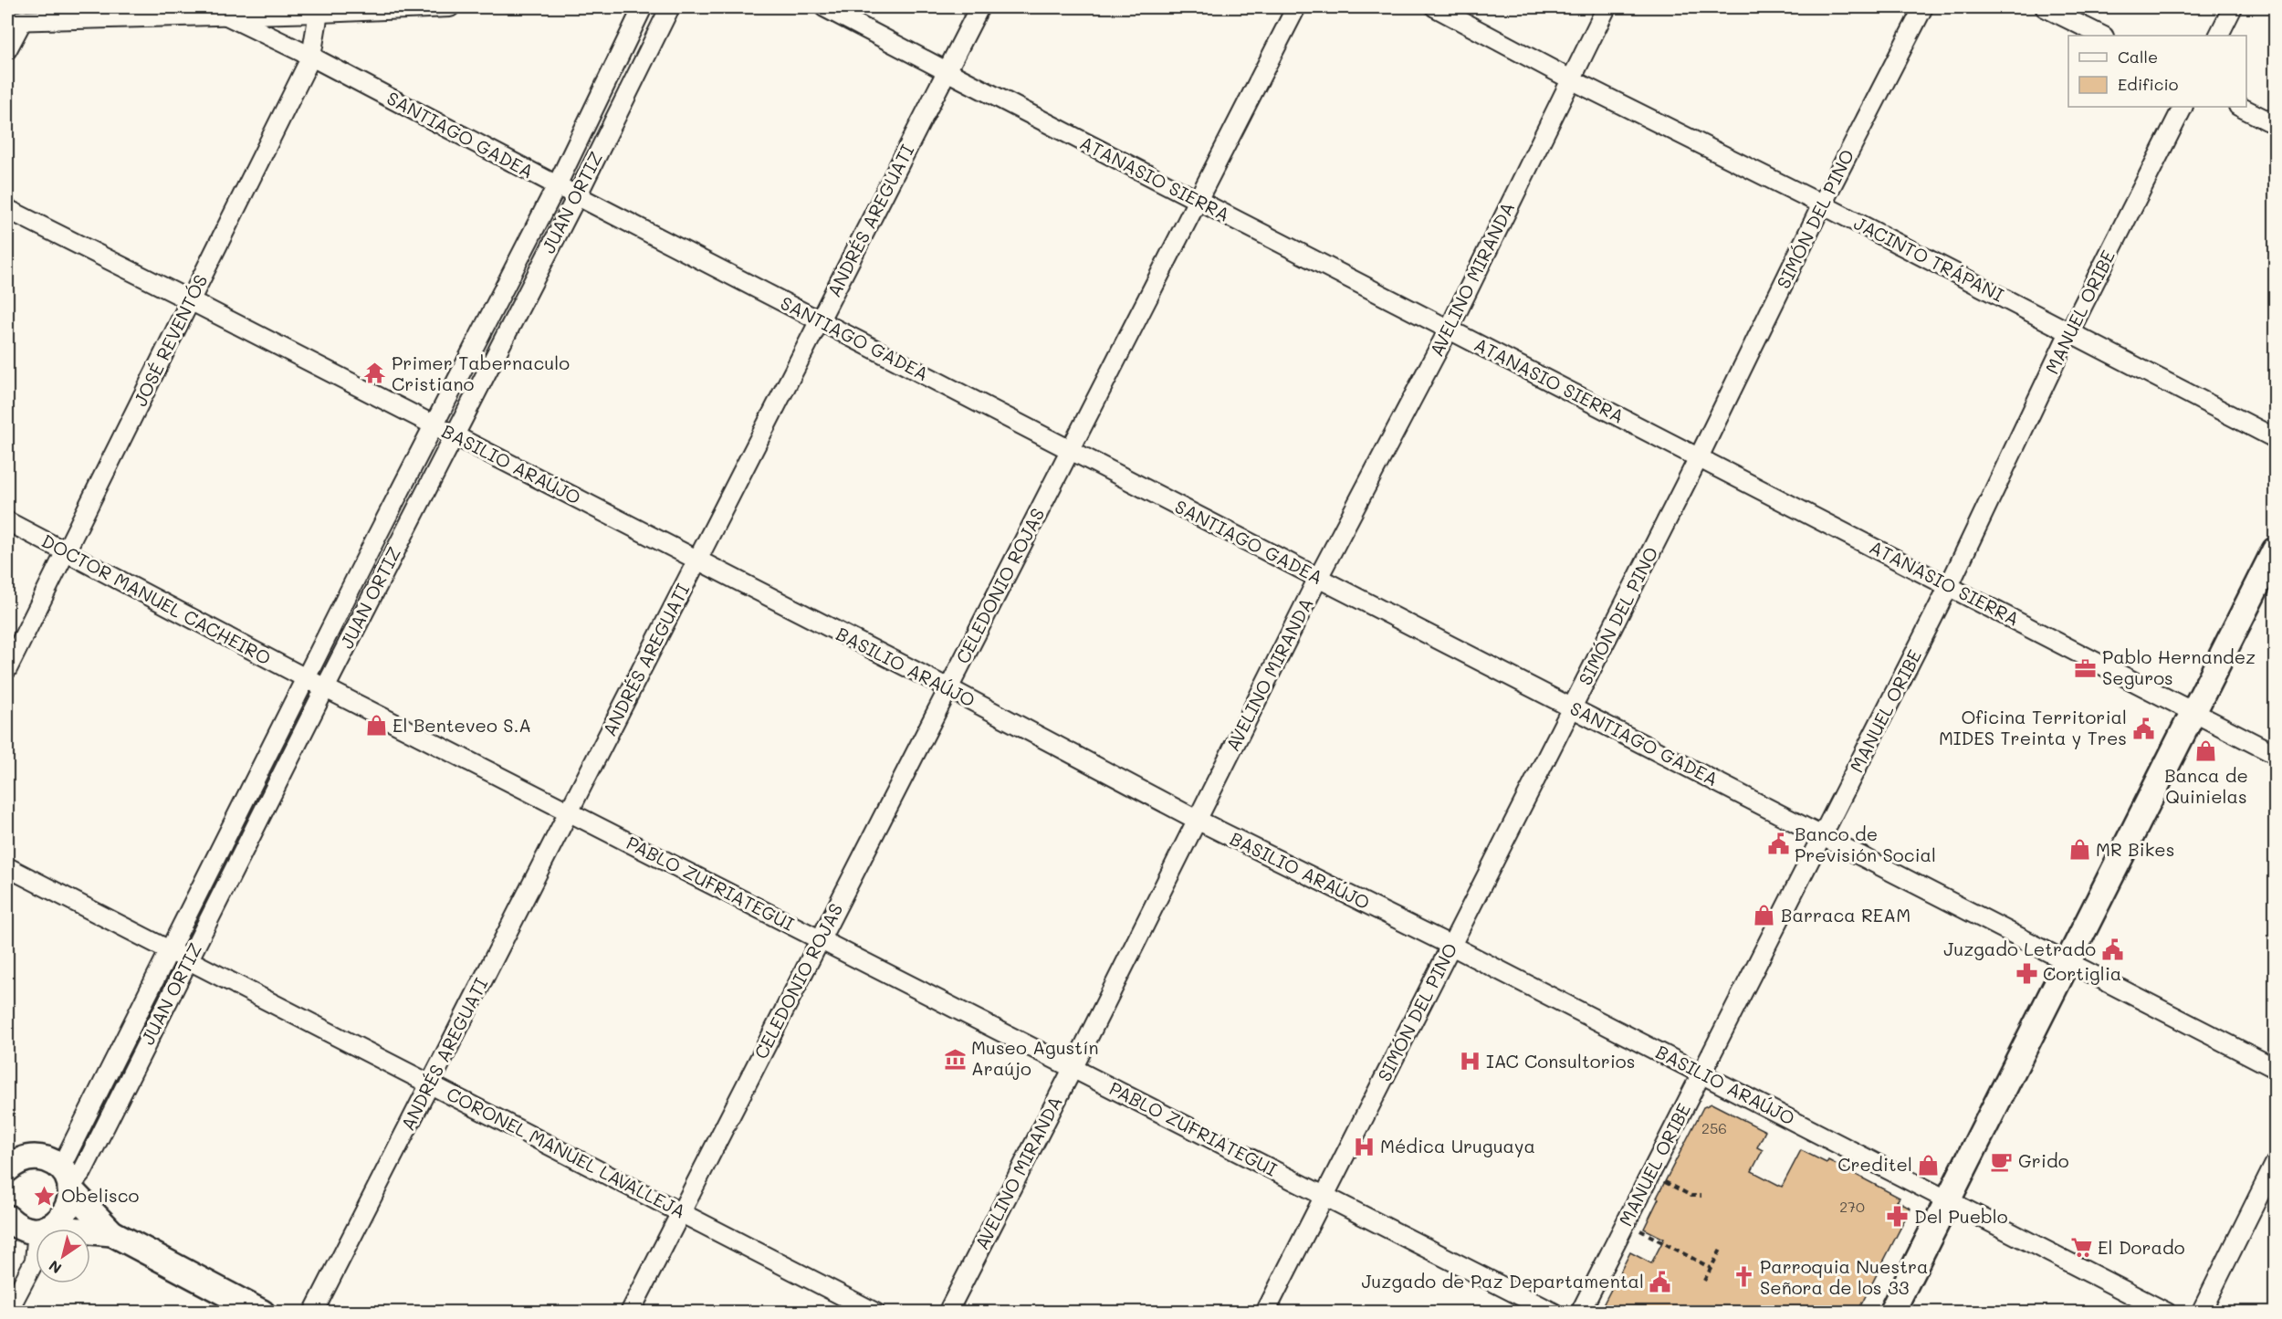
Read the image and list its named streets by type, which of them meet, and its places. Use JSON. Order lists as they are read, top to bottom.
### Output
{
  "streets": {
    "street": [
      "SANTIAGO GADEA",
      "ATANASIO SIERRA",
      "JUAN ORTIZ",
      "SIMÓN DEL PINO",
      "ANDRÉS AREGUATI",
      "JACINTO TRÁPANI",
      "AVELINO MIRANDA",
      "MANUEL ORIBE",
      "JOSÉ REVENTÓS",
      "BASILIO ARAÚJO",
      "CELEDONIO ROJAS",
      "DOCTOR MANUEL CACHEIRO",
      "PABLO ZUFRIATEGUI",
      "CORONEL MANUEL LAVALLEJA"
    ]
  },
  "crossings": [
    ["SANTIAGO GADEA", "JUAN ORTIZ"],
    ["SANTIAGO GADEA", "SIMÓN DEL PINO"],
    ["SANTIAGO GADEA", "ANDRÉS AREGUATI"],
    ["SANTIAGO GADEA", "AVELINO MIRANDA"],
    ["SANTIAGO GADEA", "MANUEL ORIBE"],
    ["SANTIAGO GADEA", "JOSÉ REVENTÓS"],
    ["SANTIAGO GADEA", "CELEDONIO ROJAS"],
    ["ATANASIO SIERRA", "SIMÓN DEL PINO"],
    ["ATANASIO SIERRA", "ANDRÉS AREGUATI"],
    ["ATANASIO SIERRA", "AVELINO MIRANDA"],
    ["ATANASIO SIERRA", "MANUEL ORIBE"],
    ["ATANASIO SIERRA", "CELEDONIO ROJAS"],
    ["JUAN ORTIZ", "BASILIO ARAÚJO"],
    ["JUAN ORTIZ", "DOCTOR MANUEL CACHEIRO"],
    ["JUAN ORTIZ", "PABLO ZUFRIATEGUI"],
    ["JUAN ORTIZ", "CORONEL MANUEL LAVALLEJA"],
    ["SIMÓN DEL PINO", "JACINTO TRÁPANI"],
    ["SIMÓN DEL PINO", "BASILIO ARAÚJO"],
    ["SIMÓN DEL PINO", "PABLO ZUFRIATEGUI"],
    ["ANDRÉS AREGUATI", "BASILIO ARAÚJO"],
    ["ANDRÉS AREGUATI", "PABLO ZUFRIATEGUI"],
    ["ANDRÉS AREGUATI", "CORONEL MANUEL LAVALLEJA"],
    ["JACINTO TRÁPANI", "AVELINO MIRANDA"],
    ["JACINTO TRÁPANI", "MANUEL ORIBE"],
    ["AVELINO MIRANDA", "BASILIO ARAÚJO"],
    ["AVELINO MIRANDA", "PABLO ZUFRIATEGUI"],
    ["MANUEL ORIBE", "BASILIO ARAÚJO"],
    ["JOSÉ REVENTÓS", "BASILIO ARAÚJO"],
    ["JOSÉ REVENTÓS", "DOCTOR MANUEL CACHEIRO"],
    ["BASILIO ARAÚJO", "CELEDONIO ROJAS"],
    ["CELEDONIO ROJAS", "PABLO ZUFRIATEGUI"],
    ["CELEDONIO ROJAS", "CORONEL MANUEL LAVALLEJA"],
    ["DOCTOR MANUEL CACHEIRO", "PABLO ZUFRIATEGUI"]
  ],
  "places": {
    "temple": ["Primer Tabernaculo Cristiano"],
    "office": ["Pablo Hernandez Seguros"],
    "shop": [
      "El Benteveo S.A",
      "Banca de Quinielas",
      "MR Bikes",
      "Barraca REAM",
      "Creditel"
    ],
    "public building": [
      "Oficina Territorial MIDES Treinta y Tres",
      "Banco de Previsión Social",
      "Juzgado Letrado",
      "Juzgado de Paz Departamental"
    ],
    "pharmacy": ["Cortiglia", "Del Pueblo"],
    "museum": ["Museo Agustín Araújo"],
    "hospital": ["IAC Consultorios", "Médica Uruguaya"],
    "cafe": ["Grido"],
    "place": ["Obelisco"],
    "supermarket": ["El Dorado"],
    "church": ["Parroquia Nuestra Señora de los 33"]
  },
  "house_numbers": ["256", "270"],
  "legend": ["Calle", "Edificio"],
  "north": "bottom left"
}
